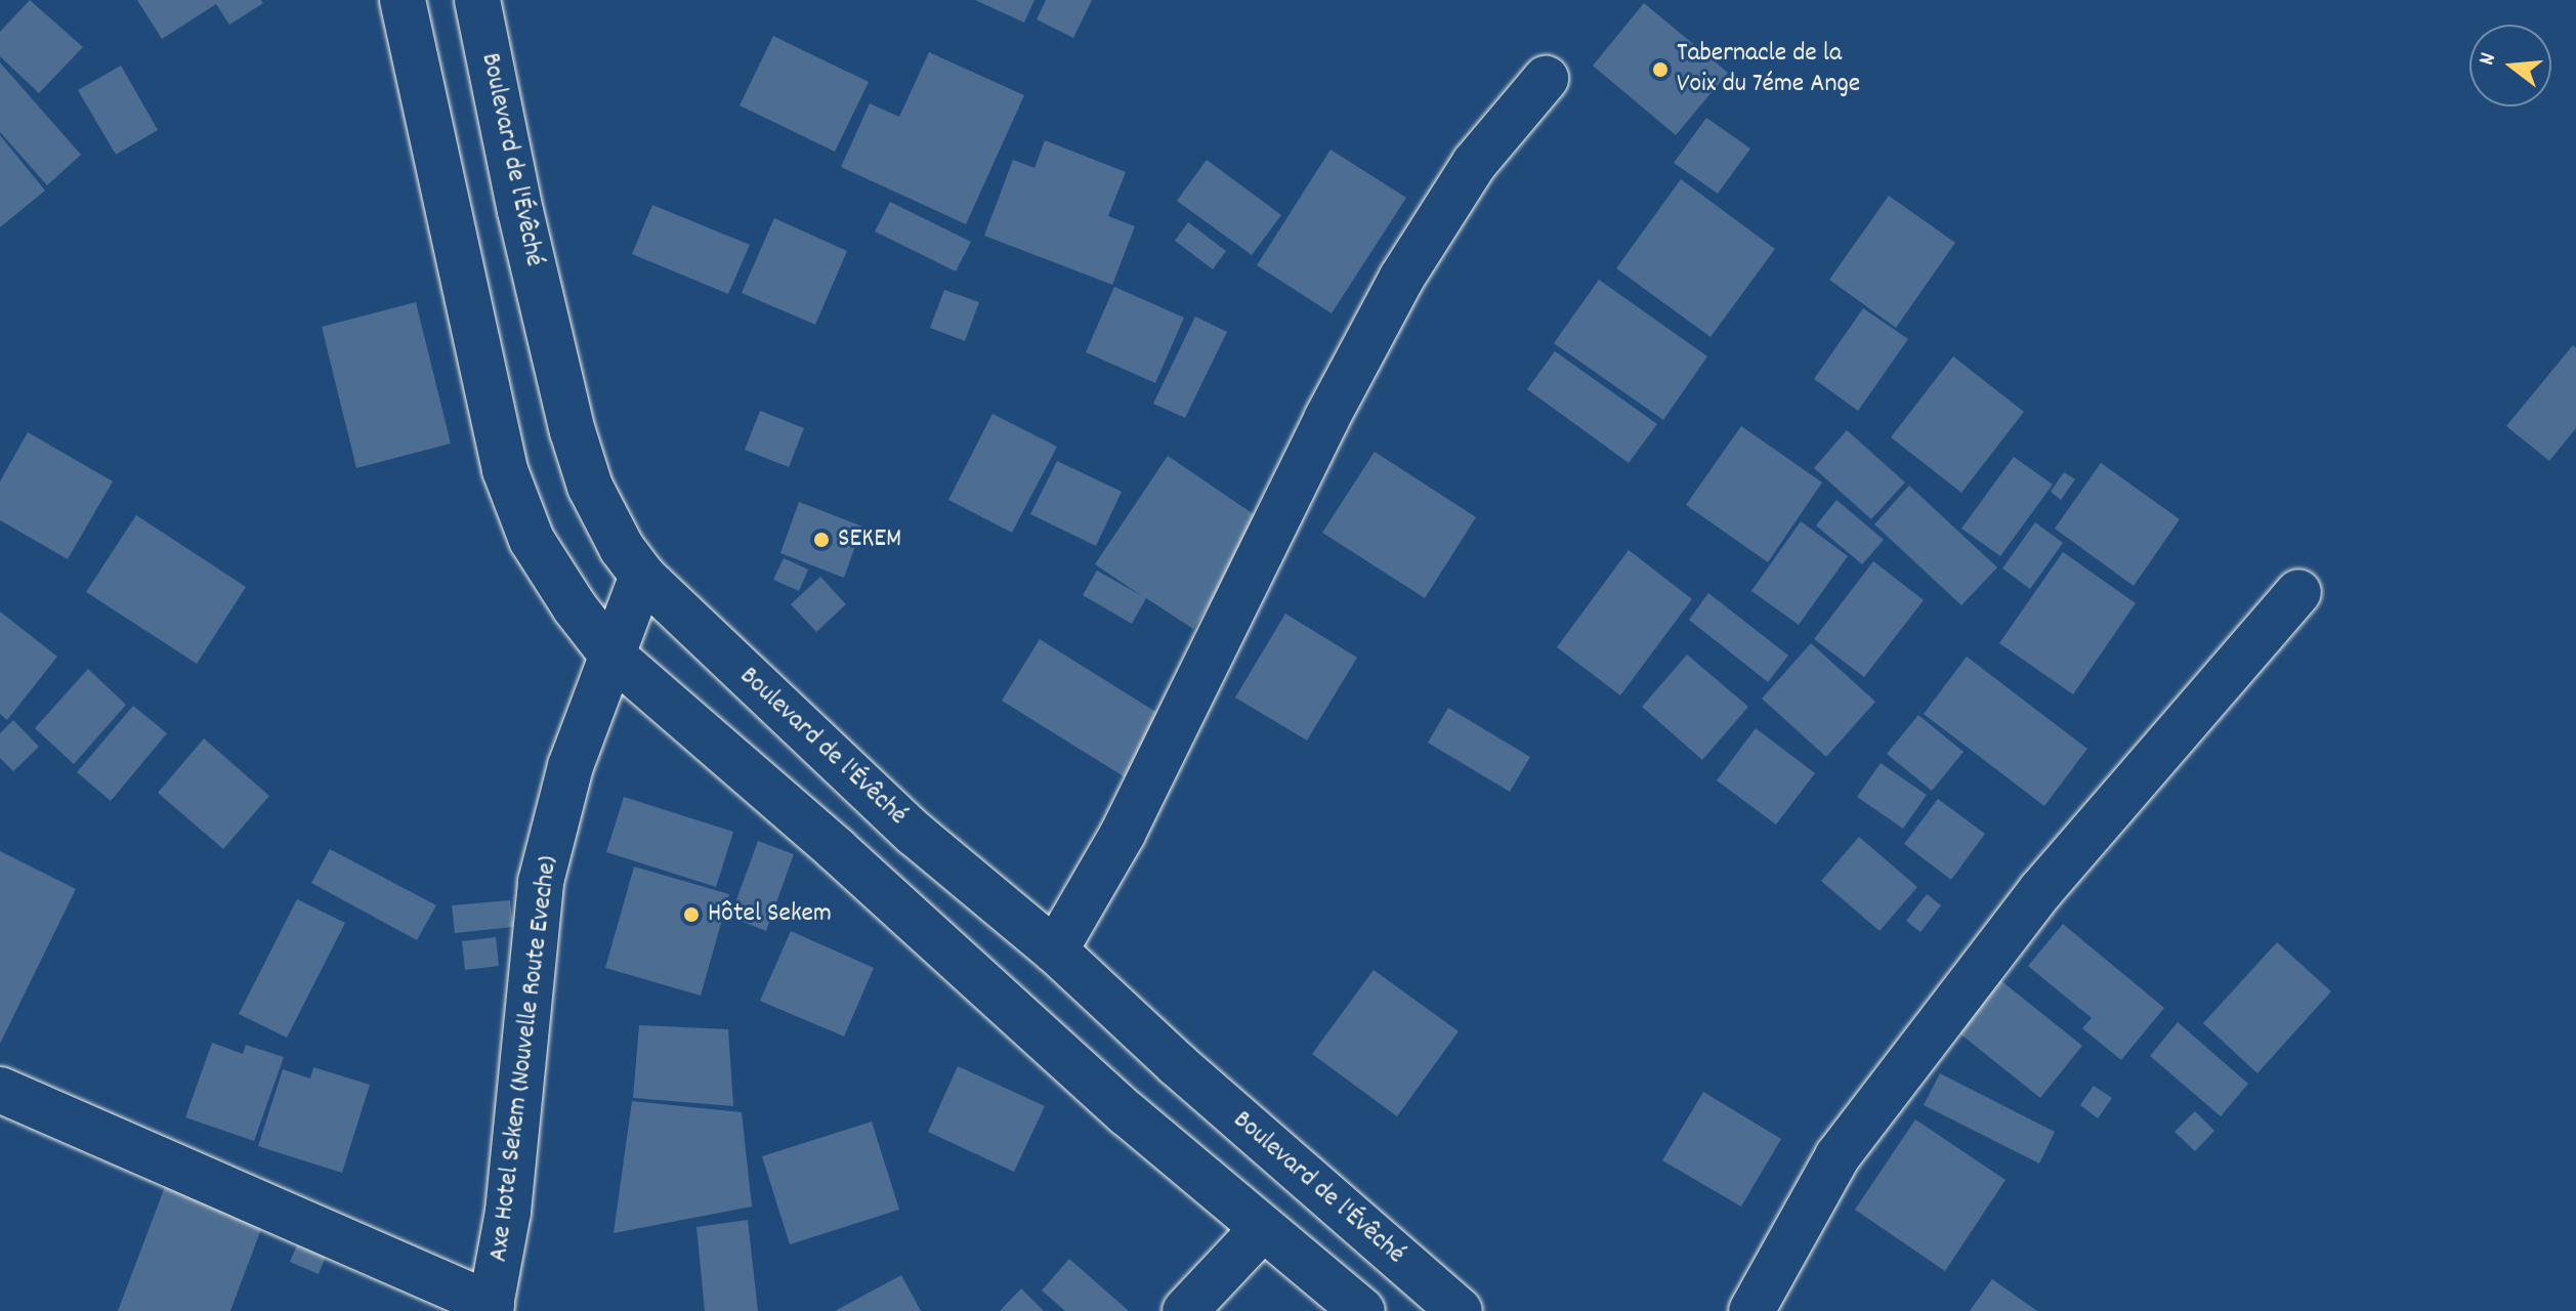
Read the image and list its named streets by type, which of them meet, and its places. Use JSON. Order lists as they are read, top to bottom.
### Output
{
  "streets": {
    "main road": ["Boulevard de l'Évêché", "Axe Hotel Sekem (Nouvelle Route Eveche)"]
  },
  "crossings": [
    ["Boulevard de l'Évêché", "Axe Hotel Sekem (Nouvelle Route Eveche)"]
  ],
  "places": ["Tabernacle de la Voix du 7éme Ange", "SEKEM", "Hôtel Sekem"],
  "north": "left"
}
